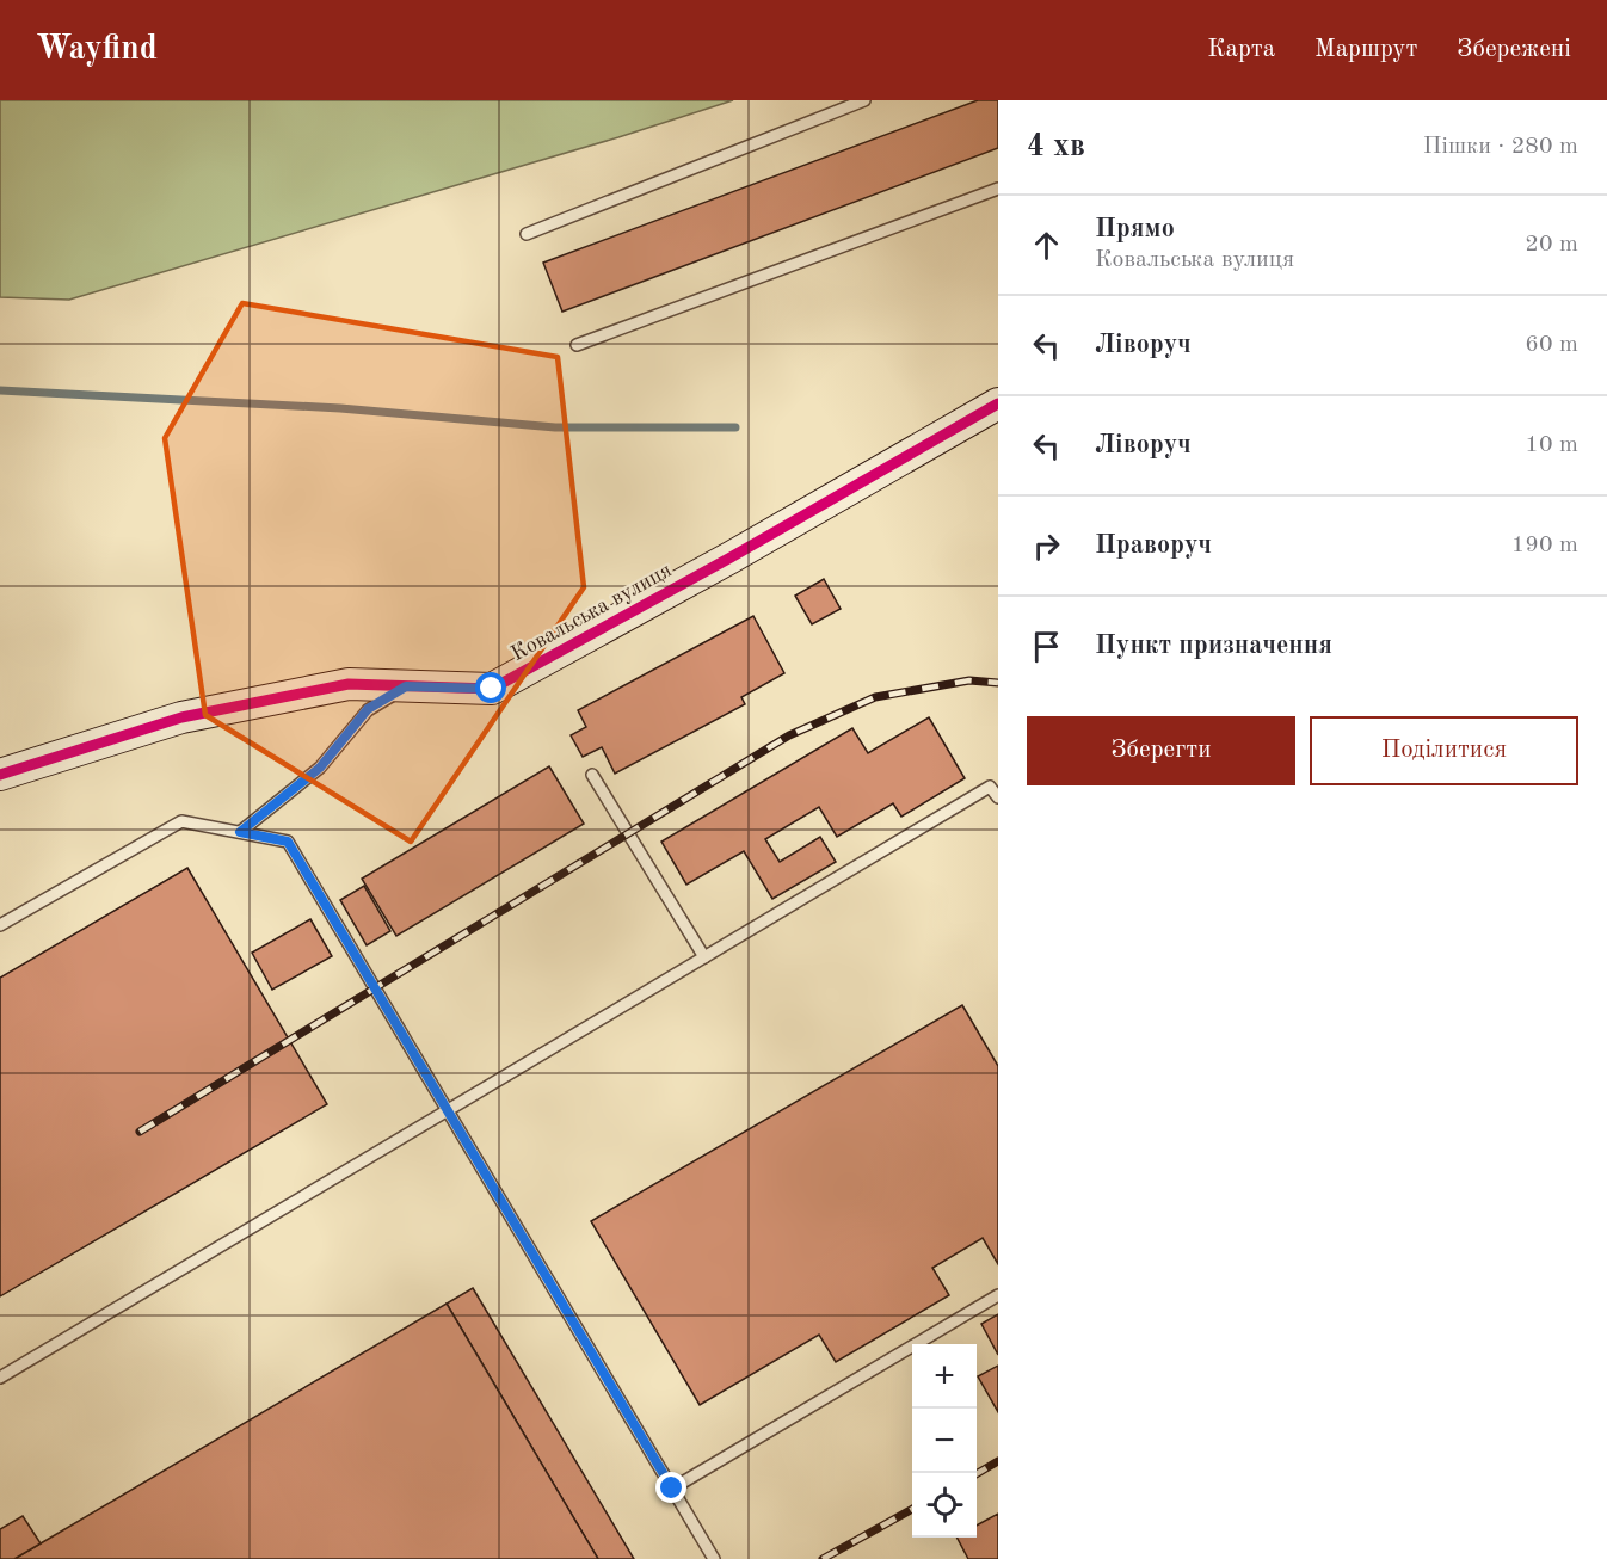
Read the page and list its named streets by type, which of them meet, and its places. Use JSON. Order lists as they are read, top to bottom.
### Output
{
  "streets": {
    "street": ["Ковальська вулиця"]
  },
  "page": {
    "header": "Wayfind",
    "nav": ["Карта", "Маршрут", "Збережені"],
    "heading": ["4 хв", "Пішки · 280 m"],
    "list": [
      ["Прямо", "Ковальська вулиця", "20 m"],
      ["Ліворуч", "60 m"],
      ["Ліворуч", "10 m"],
      ["Праворуч", "190 m"],
      "Пункт призначення"
    ],
    "buttons": ["Зберегти", "Поділитися"],
    "map_buttons": ["+", "−"]
  }
}
